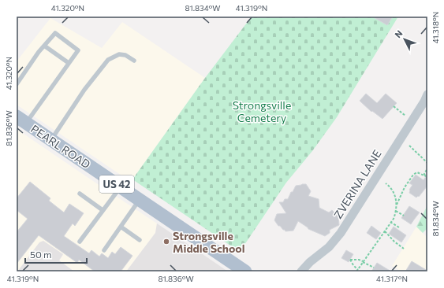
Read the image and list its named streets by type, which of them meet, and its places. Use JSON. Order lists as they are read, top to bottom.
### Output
{
  "streets": {
    "main road": ["PEARL ROAD", "US 42"],
    "street": ["ZVERINA LANE"]
  },
  "parks": ["Strongsville Cemetery"],
  "places": ["Strongsville Middle School"],
  "scale_bar": "50 m",
  "north": "top left",
  "coordinates": [
    "41.320°N",
    "81.834°W",
    "41.319°N",
    "41.318°N",
    "81.836°W",
    "41.317°N"
  ]
}
